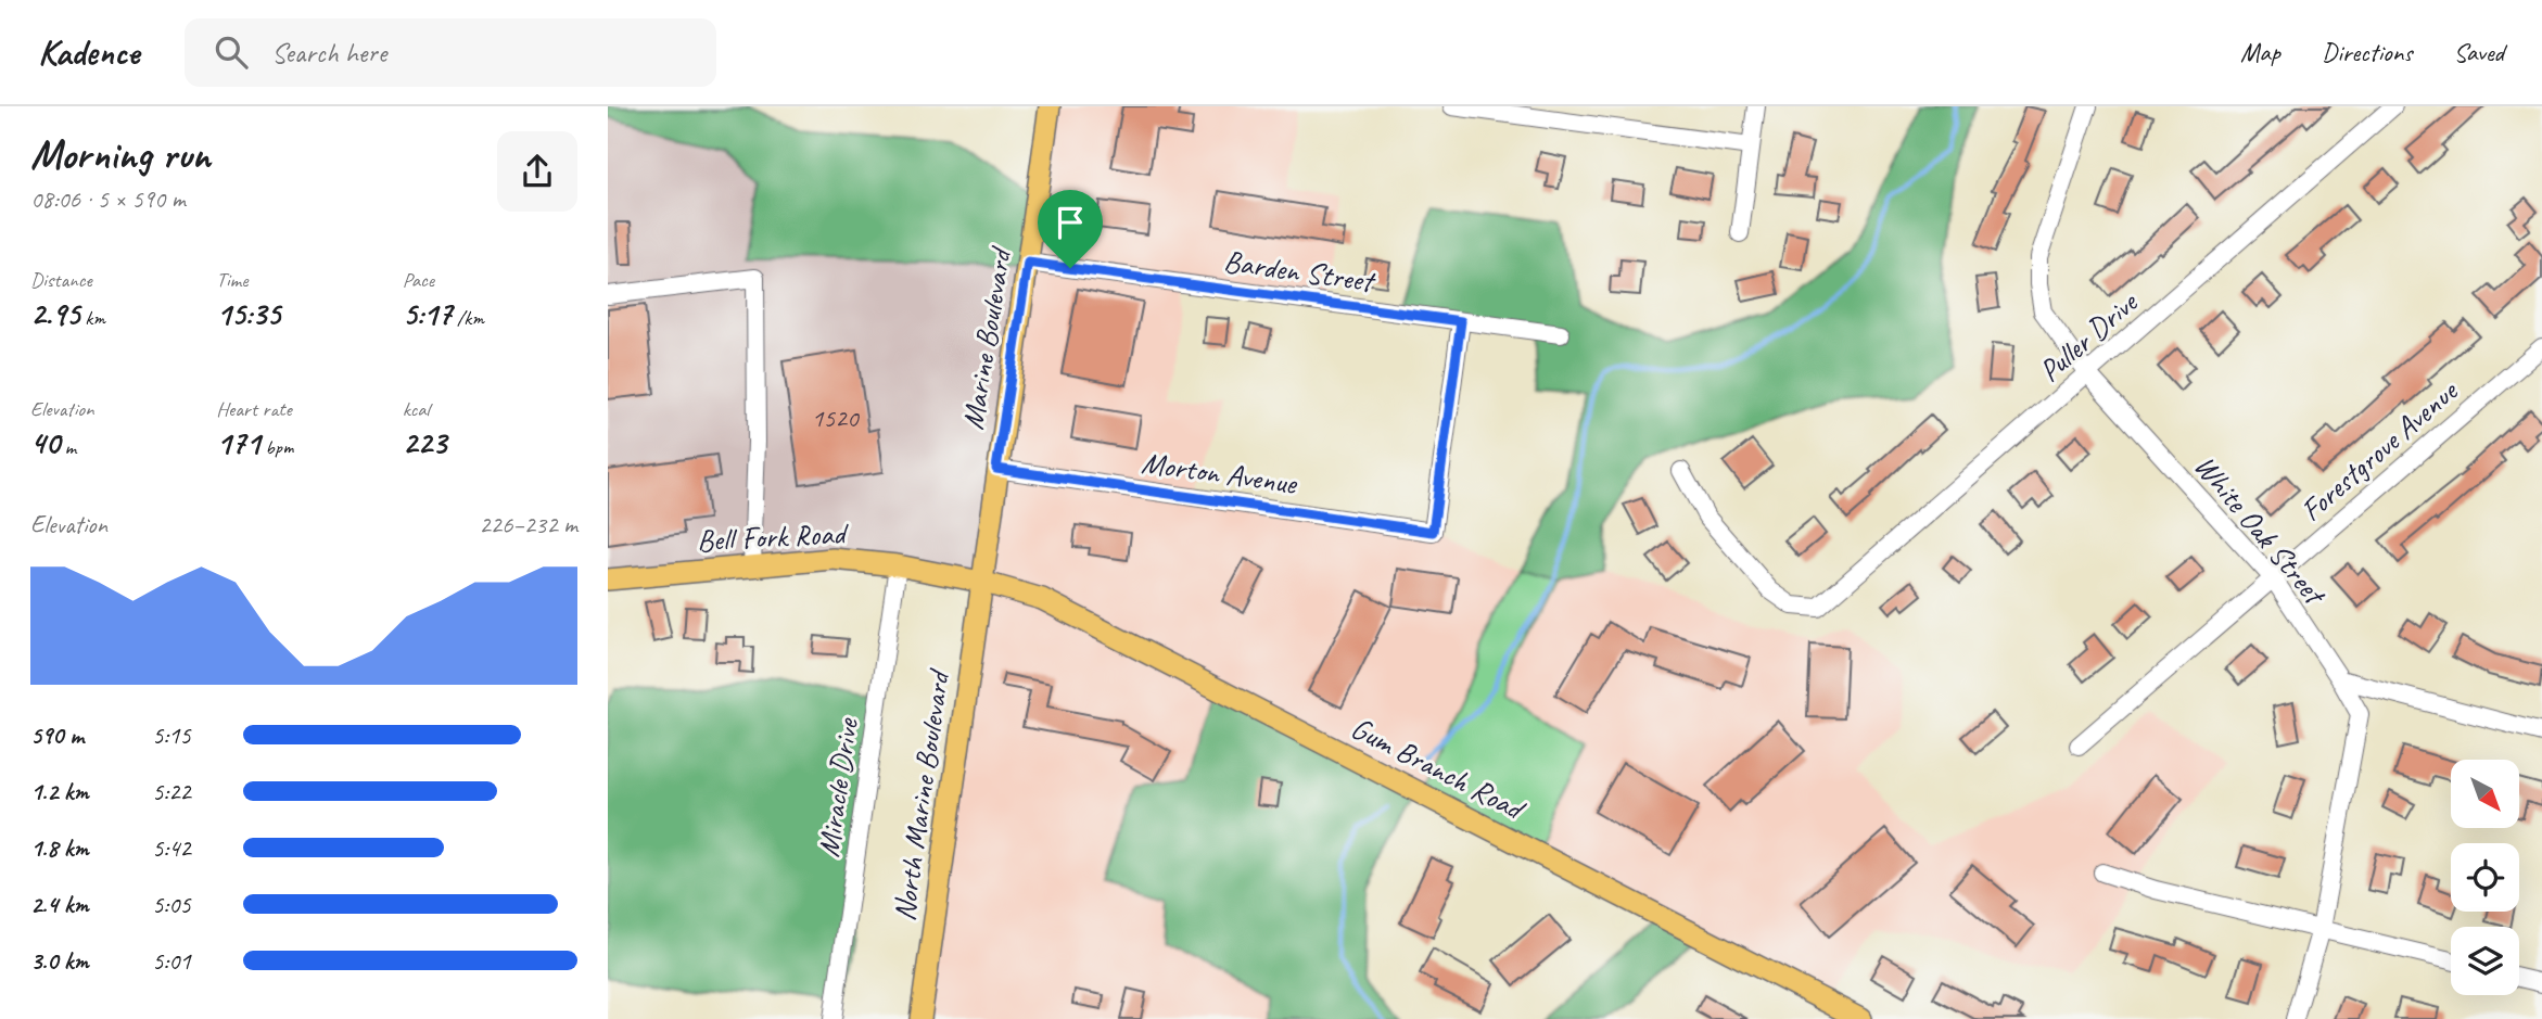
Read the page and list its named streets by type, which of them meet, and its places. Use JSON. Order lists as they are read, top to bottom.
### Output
{
  "streets": {
    "main road": [
      "Marine Boulevard",
      "Bell Fork Road",
      "Gum Branch Road",
      "North Marine Boulevard"
    ],
    "street": [
      "Barden Street",
      "Puller Drive",
      "Forestgrove Avenue",
      "Morton Avenue",
      "White Oak Street",
      "Miracle Drive"
    ]
  },
  "crossings": [
    ["Barden Street", "Marine Boulevard"],
    ["Barden Street", "Morton Avenue"],
    ["Puller Drive", "White Oak Street"],
    ["Marine Boulevard", "Morton Avenue"],
    ["Marine Boulevard", "Bell Fork Road"],
    ["Marine Boulevard", "Gum Branch Road"],
    ["Marine Boulevard", "North Marine Boulevard"],
    ["Forestgrove Avenue", "White Oak Street"],
    ["Bell Fork Road", "Gum Branch Road"],
    ["Bell Fork Road", "Miracle Drive"],
    ["Bell Fork Road", "North Marine Boulevard"],
    ["Gum Branch Road", "North Marine Boulevard"]
  ],
  "house_numbers": ["1520"],
  "north": "bottom right",
  "page": {
    "header": "Kadence",
    "search": "Search here",
    "nav": ["Map", "Directions", "Saved"],
    "heading": ["Morning run", "08:06 · 5 × 590 m"],
    "stats": [
      ["Distance", "2.95 km"],
      ["Time", "15:35"],
      ["Pace", "5:17 /km"],
      ["Elevation", "40 m"],
      ["Heart rate", "171 bpm"],
      ["kcal", "223"]
    ],
    "chart": ["Elevation", "226–232 m"],
    "list": [
      {
        "name": "590 m",
        "note": "5:15"
      },
      {
        "name": "1.2 km",
        "note": "5:22"
      },
      {
        "name": "1.8 km",
        "note": "5:42"
      },
      {
        "name": "2.4 km",
        "note": "5:05"
      },
      {
        "name": "3.0 km",
        "note": "5:01"
      }
    ]
  }
}
